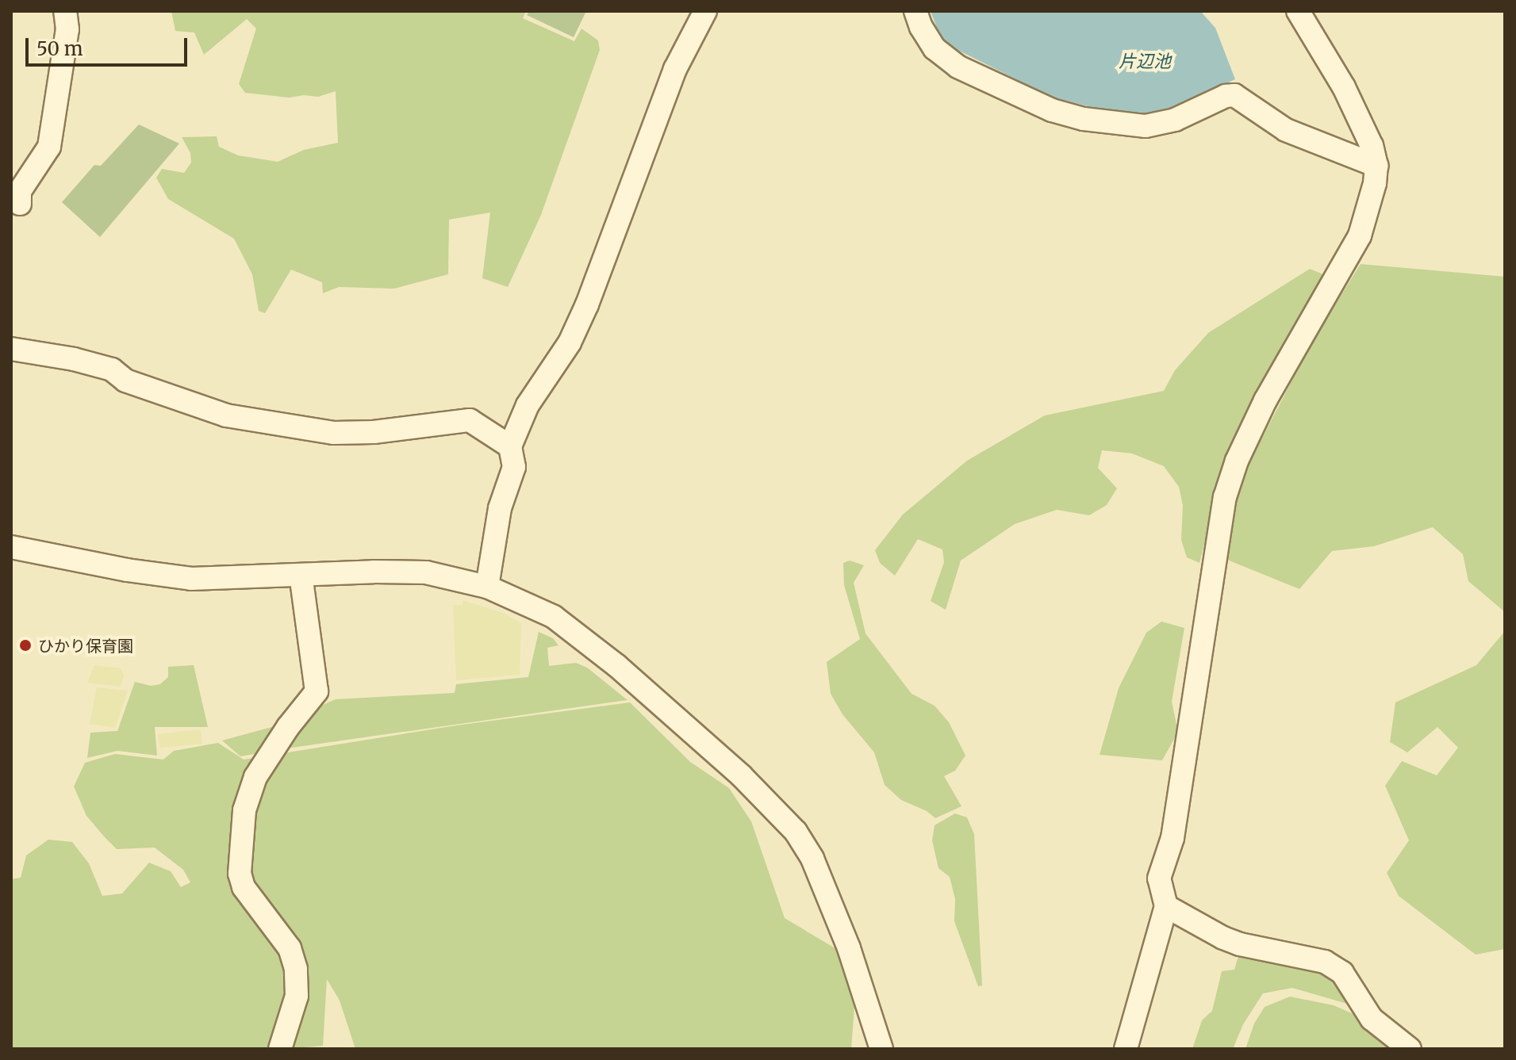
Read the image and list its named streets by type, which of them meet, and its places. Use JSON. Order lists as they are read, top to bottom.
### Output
{
  "water": ["片辺池"],
  "places": ["ひかり保育園"],
  "scale_bar": "50 m"
}
